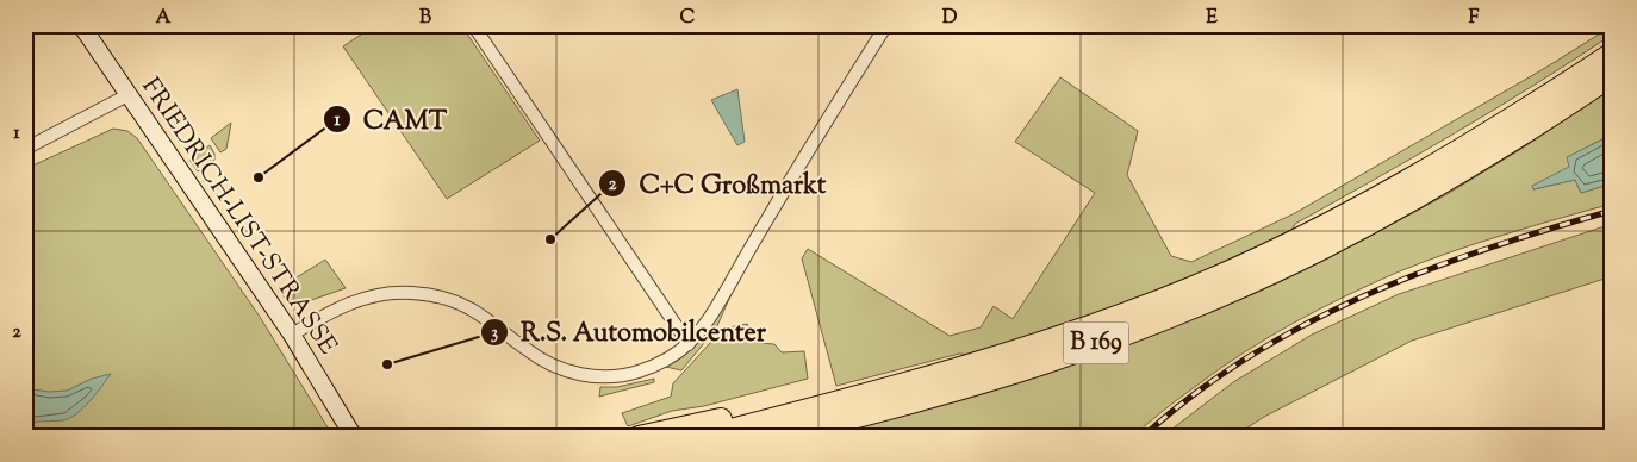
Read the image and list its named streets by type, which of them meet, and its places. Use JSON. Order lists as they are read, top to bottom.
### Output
{
  "streets": {
    "highway": ["B 169"],
    "street": ["FRIEDRICH-LIST-STRASSE"]
  },
  "places": ["CAMT", "C+C Großmarkt", "R.S. Automobilcenter"],
  "grid": {
    "columns": [
      "A",
      "B",
      "C",
      "D",
      "E",
      "F"
    ],
    "rows": ["1", "2"]
  }
}
